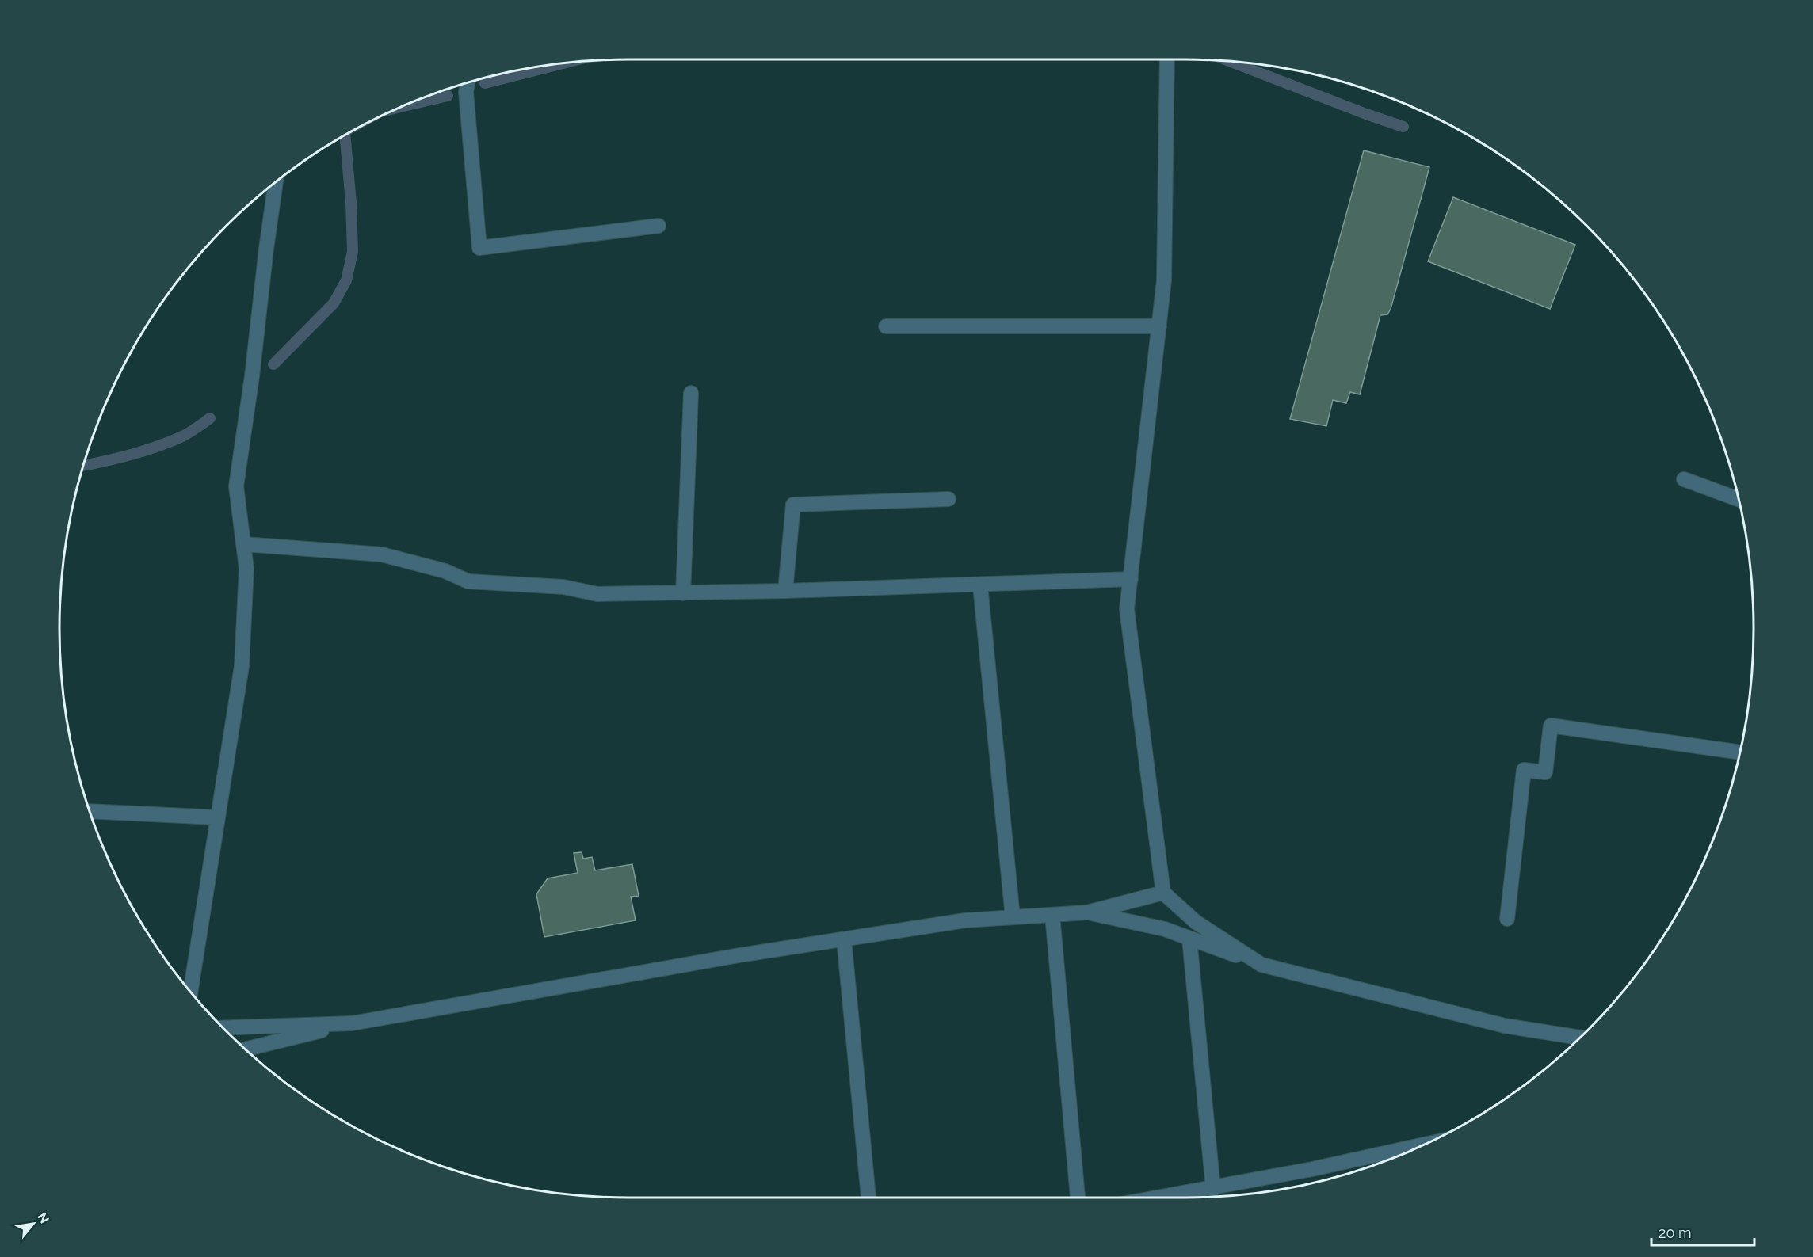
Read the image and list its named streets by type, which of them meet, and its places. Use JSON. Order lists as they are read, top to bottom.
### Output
{
  "scale_bar": "20 m",
  "north": "top right"
}
